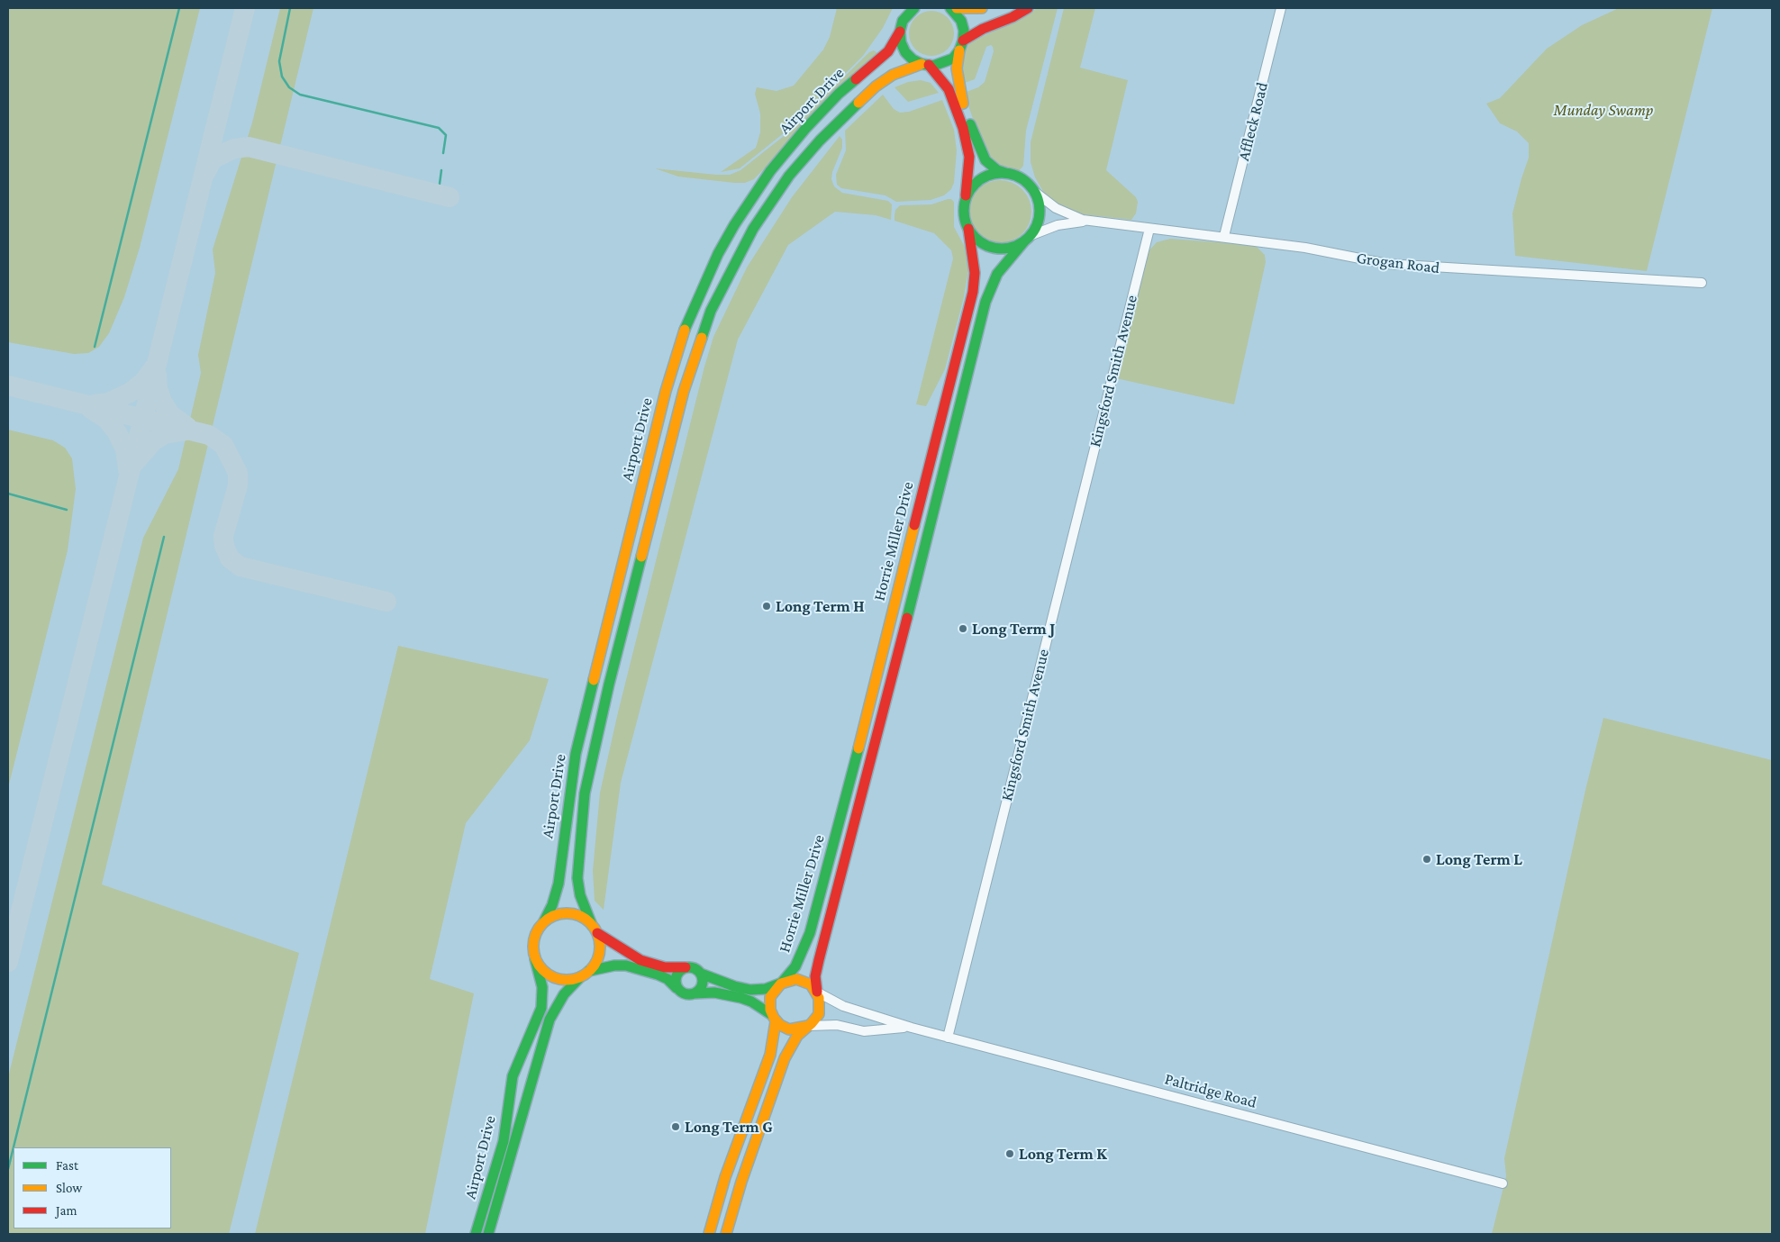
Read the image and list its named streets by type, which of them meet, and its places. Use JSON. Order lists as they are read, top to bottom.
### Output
{
  "streets": {
    "main road": ["Airport Drive", "Horrie Miller Drive"],
    "street": [
      "Affleck Road",
      "Grogan Road",
      "Kingsford Smith Avenue",
      "Paltridge Road"
    ]
  },
  "crossings": [
    ["Affleck Road", "Grogan Road"],
    ["Grogan Road", "Kingsford Smith Avenue"],
    ["Grogan Road", "Horrie Miller Drive"],
    ["Kingsford Smith Avenue", "Paltridge Road"],
    ["Horrie Miller Drive", "Paltridge Road"]
  ],
  "parks": ["Munday Swamp"],
  "places": [
    "Long Term H",
    "Long Term J",
    "Long Term L",
    "Long Term G",
    "Long Term K"
  ],
  "legend": ["Fast", "Slow", "Jam"]
}
